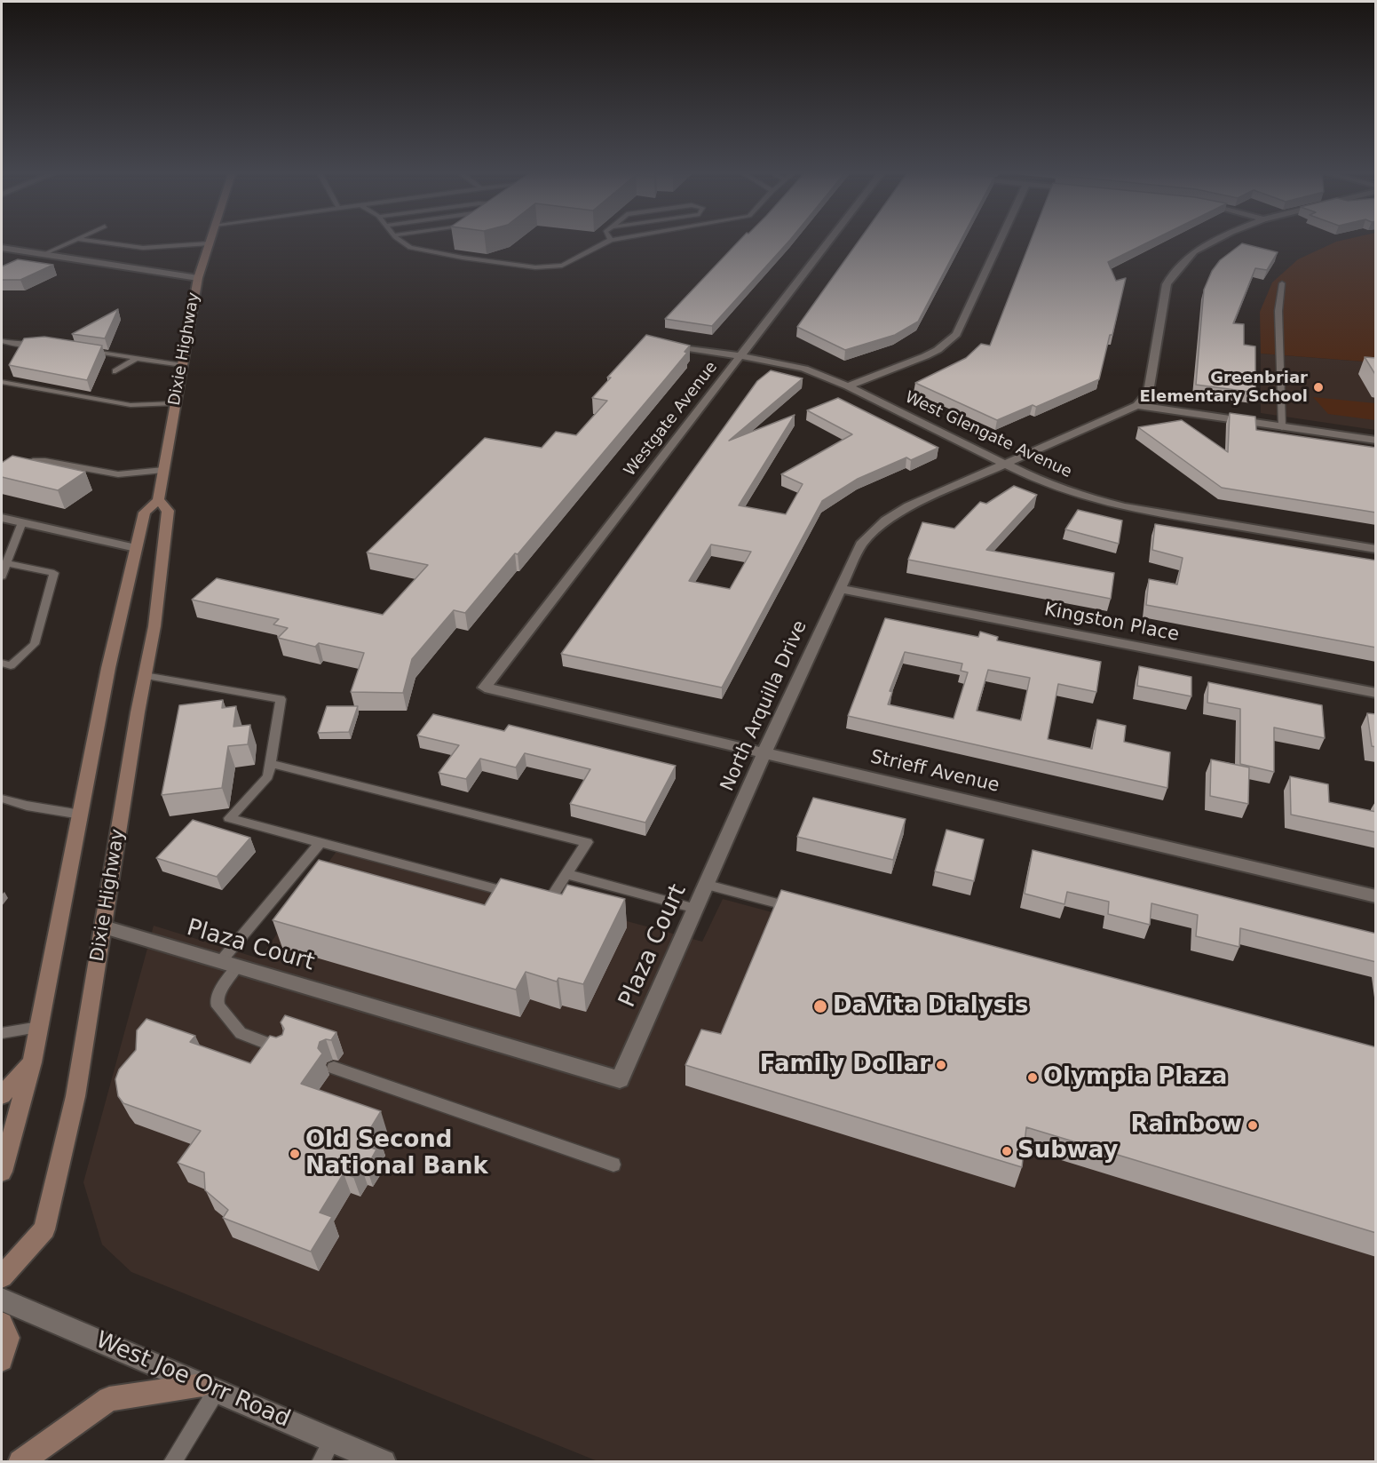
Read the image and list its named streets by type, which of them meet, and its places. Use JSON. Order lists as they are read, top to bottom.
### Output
{
  "streets": {
    "main road": ["Dixie Highway"],
    "street": [
      "Westgate Avenue",
      "West Glengate Avenue",
      "Kingston Place",
      "North Arquilla Drive",
      "Strieff Avenue",
      "Plaza Court",
      "West Joe Orr Road"
    ]
  },
  "crossings": [
    ["Dixie Highway", "Plaza Court"],
    ["Westgate Avenue", "West Glengate Avenue"],
    ["Westgate Avenue", "Strieff Avenue"],
    ["West Glengate Avenue", "North Arquilla Drive"],
    ["Kingston Place", "North Arquilla Drive"],
    ["North Arquilla Drive", "Strieff Avenue"],
    ["North Arquilla Drive", "Plaza Court"]
  ],
  "places": [
    "Greenbriar Elementary School",
    "DaVita Dialysis",
    "Family Dollar",
    "Olympia Plaza",
    "Rainbow",
    "Subway",
    "Old Second National Bank"
  ]
}
